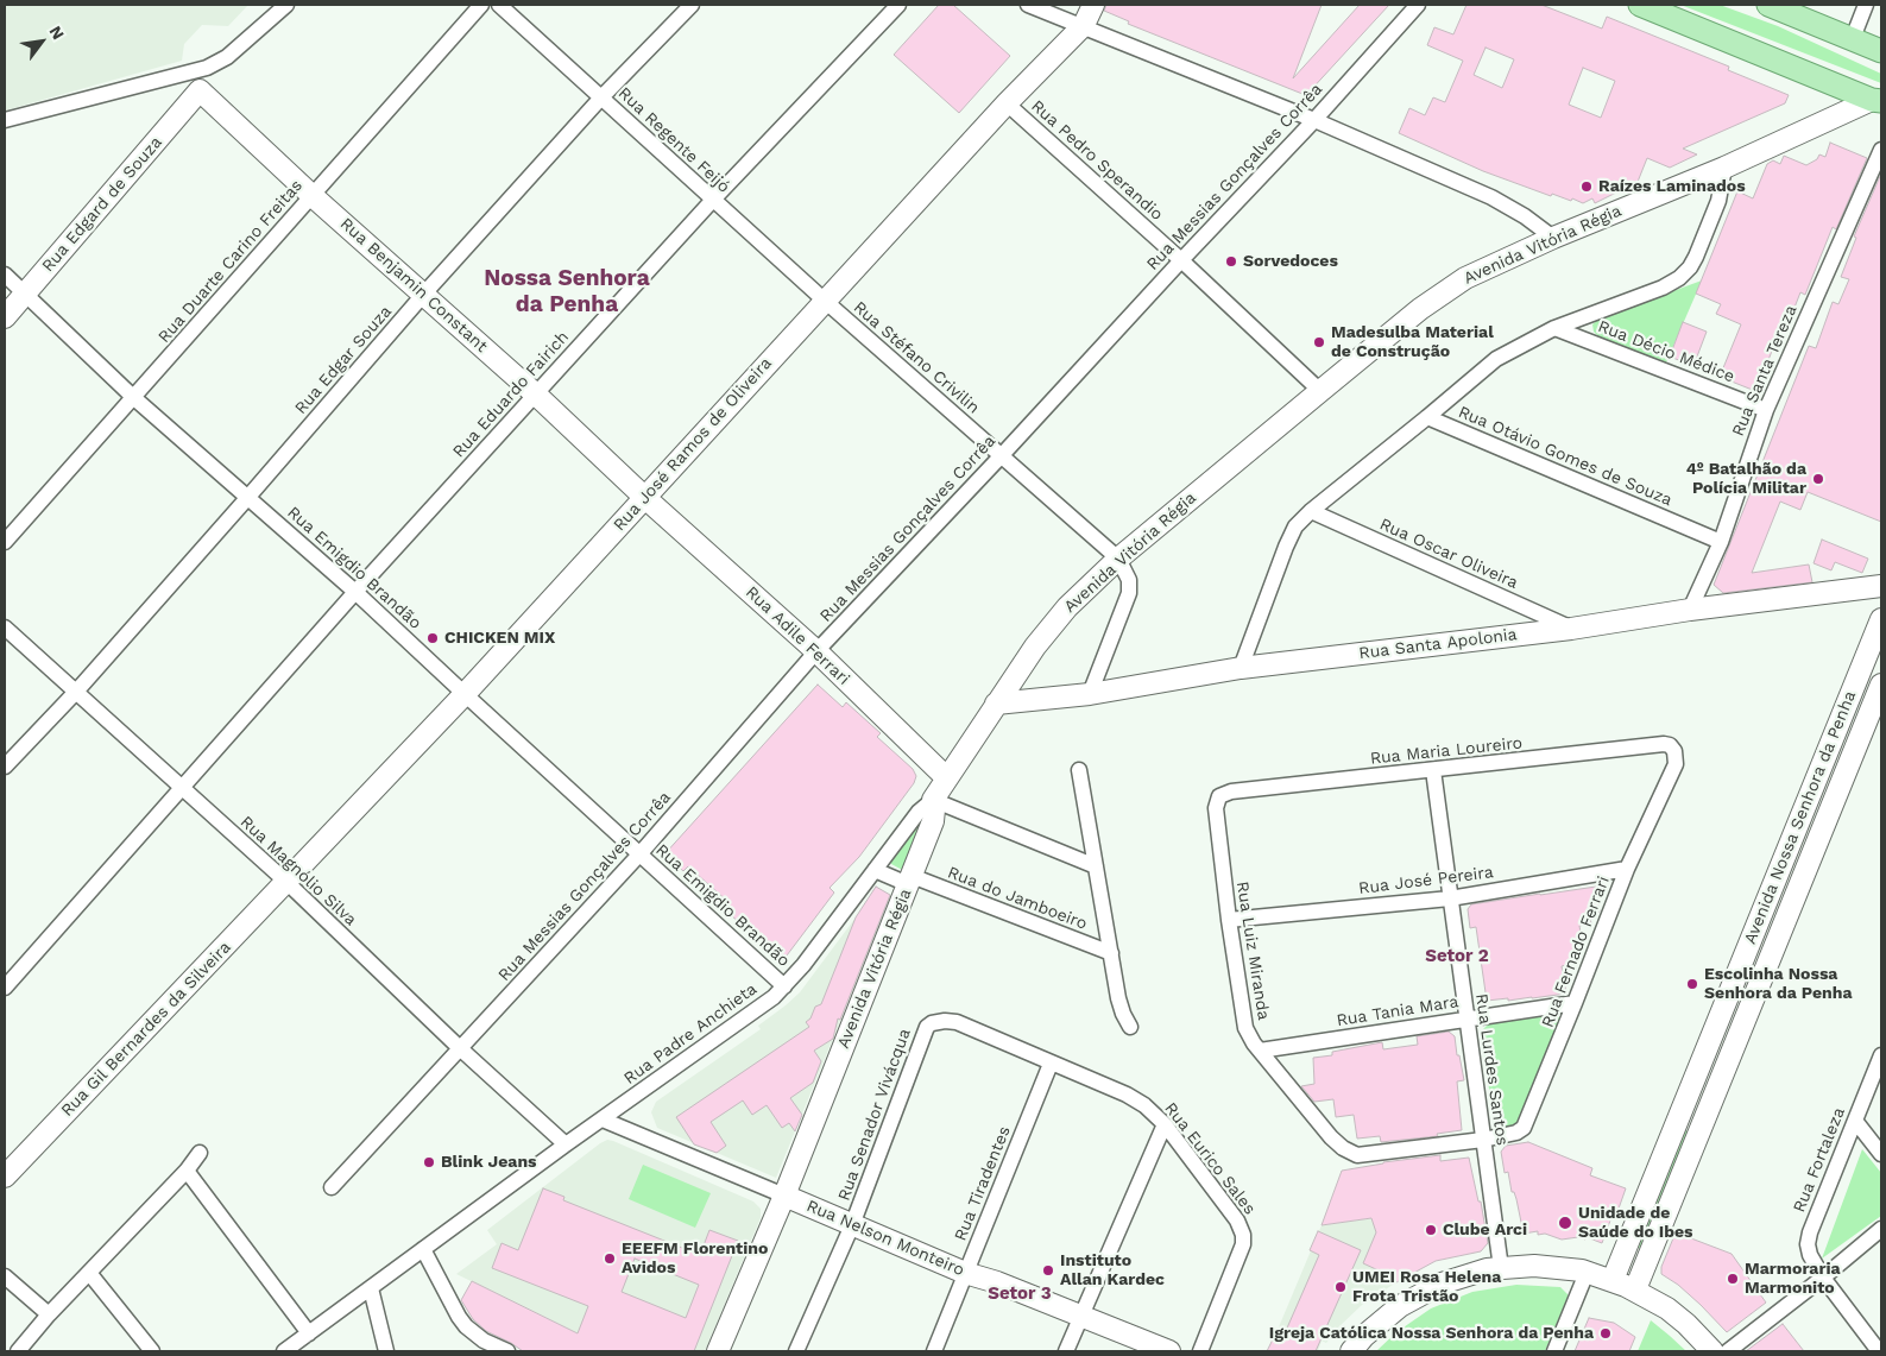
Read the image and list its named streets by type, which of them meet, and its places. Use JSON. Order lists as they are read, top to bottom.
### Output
{
  "streets": {
    "street": [
      "Rua Regente Feijó",
      "Rua Pedro Sperandio",
      "Rua Messias Gonçalves Corrêa",
      "Rua Edgard de Souza",
      "Avenida Vitória Régia",
      "Rua Duarte Carino Freitas",
      "Rua Benjamin Constant",
      "Rua Décio Médice",
      "Rua Stéfano Crivilin",
      "Rua Edgar Souza",
      "Rua Santa Tereza",
      "Rua Eduardo Fairich",
      "Rua José Ramos de Oliveira",
      "Rua Otávio Gomes de Souza",
      "Rua Oscar Oliveira",
      "Rua Emigdio Brandão",
      "Rua Adile Ferrari",
      "Rua Santa Apolonia",
      "Rua Maria Loureiro",
      "Avenida Nossa Senhora da Penha",
      "Rua Magnólio Silva",
      "Rua José Pereira",
      "Rua do Jamboeiro",
      "Rua Luiz Miranda",
      "Rua Fernado Ferrari",
      "Rua Tania Mara",
      "Rua Gil Bernardes da Silveira",
      "Rua Padre Anchieta",
      "Rua Lurdes Santos",
      "Rua Senador Vivácqua",
      "Rua Eurico Sales",
      "Rua Fortaleza",
      "Rua Tiradentes",
      "Rua Nelson Monteiro"
    ]
  },
  "crossings": [
    ["Rua Regente Feijó", "Rua Stéfano Crivilin"],
    ["Rua Regente Feijó", "Rua Edgar Souza"],
    ["Rua Regente Feijó", "Rua Eduardo Fairich"],
    ["Rua Regente Feijó", "Rua José Ramos de Oliveira"],
    ["Rua Pedro Sperandio", "Rua Messias Gonçalves Corrêa"],
    ["Rua Pedro Sperandio", "Avenida Vitória Régia"],
    ["Rua Pedro Sperandio", "Rua José Ramos de Oliveira"],
    ["Rua Messias Gonçalves Corrêa", "Rua Stéfano Crivilin"],
    ["Rua Messias Gonçalves Corrêa", "Rua Emigdio Brandão"],
    ["Rua Messias Gonçalves Corrêa", "Rua Adile Ferrari"],
    ["Rua Messias Gonçalves Corrêa", "Rua Magnólio Silva"],
    ["Rua Edgard de Souza", "Rua Benjamin Constant"],
    ["Rua Edgard de Souza", "Rua Emigdio Brandão"],
    ["Avenida Vitória Régia", "Rua Stéfano Crivilin"],
    ["Avenida Vitória Régia", "Rua Adile Ferrari"],
    ["Avenida Vitória Régia", "Rua Santa Apolonia"],
    ["Avenida Vitória Régia", "Rua do Jamboeiro"],
    ["Avenida Vitória Régia", "Rua Padre Anchieta"],
    ["Avenida Vitória Régia", "Rua Nelson Monteiro"],
    ["Rua Duarte Carino Freitas", "Rua Benjamin Constant"],
    ["Rua Duarte Carino Freitas", "Rua Emigdio Brandão"],
    ["Rua Benjamin Constant", "Rua Edgar Souza"],
    ["Rua Benjamin Constant", "Rua Eduardo Fairich"],
    ["Rua Benjamin Constant", "Rua José Ramos de Oliveira"],
    ["Rua Benjamin Constant", "Rua Adile Ferrari"],
    ["Rua Décio Médice", "Rua Santa Tereza"],
    ["Rua Stéfano Crivilin", "Rua José Ramos de Oliveira"],
    ["Rua Edgar Souza", "Rua Emigdio Brandão"],
    ["Rua Edgar Souza", "Rua Magnólio Silva"],
    ["Rua Santa Tereza", "Rua Otávio Gomes de Souza"],
    ["Rua Santa Tereza", "Rua Santa Apolonia"],
    ["Rua Eduardo Fairich", "Rua Emigdio Brandão"],
    ["Rua Eduardo Fairich", "Rua Magnólio Silva"],
    ["Rua José Ramos de Oliveira", "Rua Emigdio Brandão"],
    ["Rua José Ramos de Oliveira", "Rua Adile Ferrari"],
    ["Rua José Ramos de Oliveira", "Rua Magnólio Silva"],
    ["Rua José Ramos de Oliveira", "Rua Gil Bernardes da Silveira"],
    ["Rua Oscar Oliveira", "Rua Santa Apolonia"],
    ["Rua Emigdio Brandão", "Rua Padre Anchieta"],
    ["Rua Maria Loureiro", "Rua Luiz Miranda"],
    ["Rua Maria Loureiro", "Rua Fernado Ferrari"],
    ["Rua Maria Loureiro", "Rua Lurdes Santos"],
    ["Rua Magnólio Silva", "Rua Gil Bernardes da Silveira"],
    ["Rua Magnólio Silva", "Rua Padre Anchieta"],
    ["Rua José Pereira", "Rua Luiz Miranda"],
    ["Rua José Pereira", "Rua Fernado Ferrari"],
    ["Rua José Pereira", "Rua Lurdes Santos"],
    ["Rua do Jamboeiro", "Rua Padre Anchieta"],
    ["Rua Luiz Miranda", "Rua Fernado Ferrari"],
    ["Rua Luiz Miranda", "Rua Tania Mara"],
    ["Rua Luiz Miranda", "Rua Lurdes Santos"],
    ["Rua Fernado Ferrari", "Rua Tania Mara"],
    ["Rua Fernado Ferrari", "Rua Lurdes Santos"],
    ["Rua Tania Mara", "Rua Lurdes Santos"],
    ["Rua Padre Anchieta", "Rua Nelson Monteiro"],
    ["Rua Senador Vivácqua", "Rua Eurico Sales"],
    ["Rua Senador Vivácqua", "Rua Nelson Monteiro"],
    ["Rua Eurico Sales", "Rua Tiradentes"],
    ["Rua Tiradentes", "Rua Nelson Monteiro"]
  ],
  "districts": ["Nossa Senhora da Penha", "Setor 2", "Setor 3"],
  "places": [
    "Raízes Laminados",
    "Sorvedoces",
    "Madesulba Material de Construção",
    "4º Batalhão da Polícia Militar",
    "CHICKEN MIX",
    "Escolinha Nossa Senhora da Penha",
    "Blink Jeans",
    "Unidade de Saúde do Ibes",
    "Clube Arci",
    "EEEFM Florentino Avidos",
    "Instituto Allan Kardec",
    "Marmoraria Marmonito",
    "UMEI Rosa Helena Frota Tristão",
    "Igreja Católica Nossa Senhora da Penha"
  ],
  "north": "top right"
}
